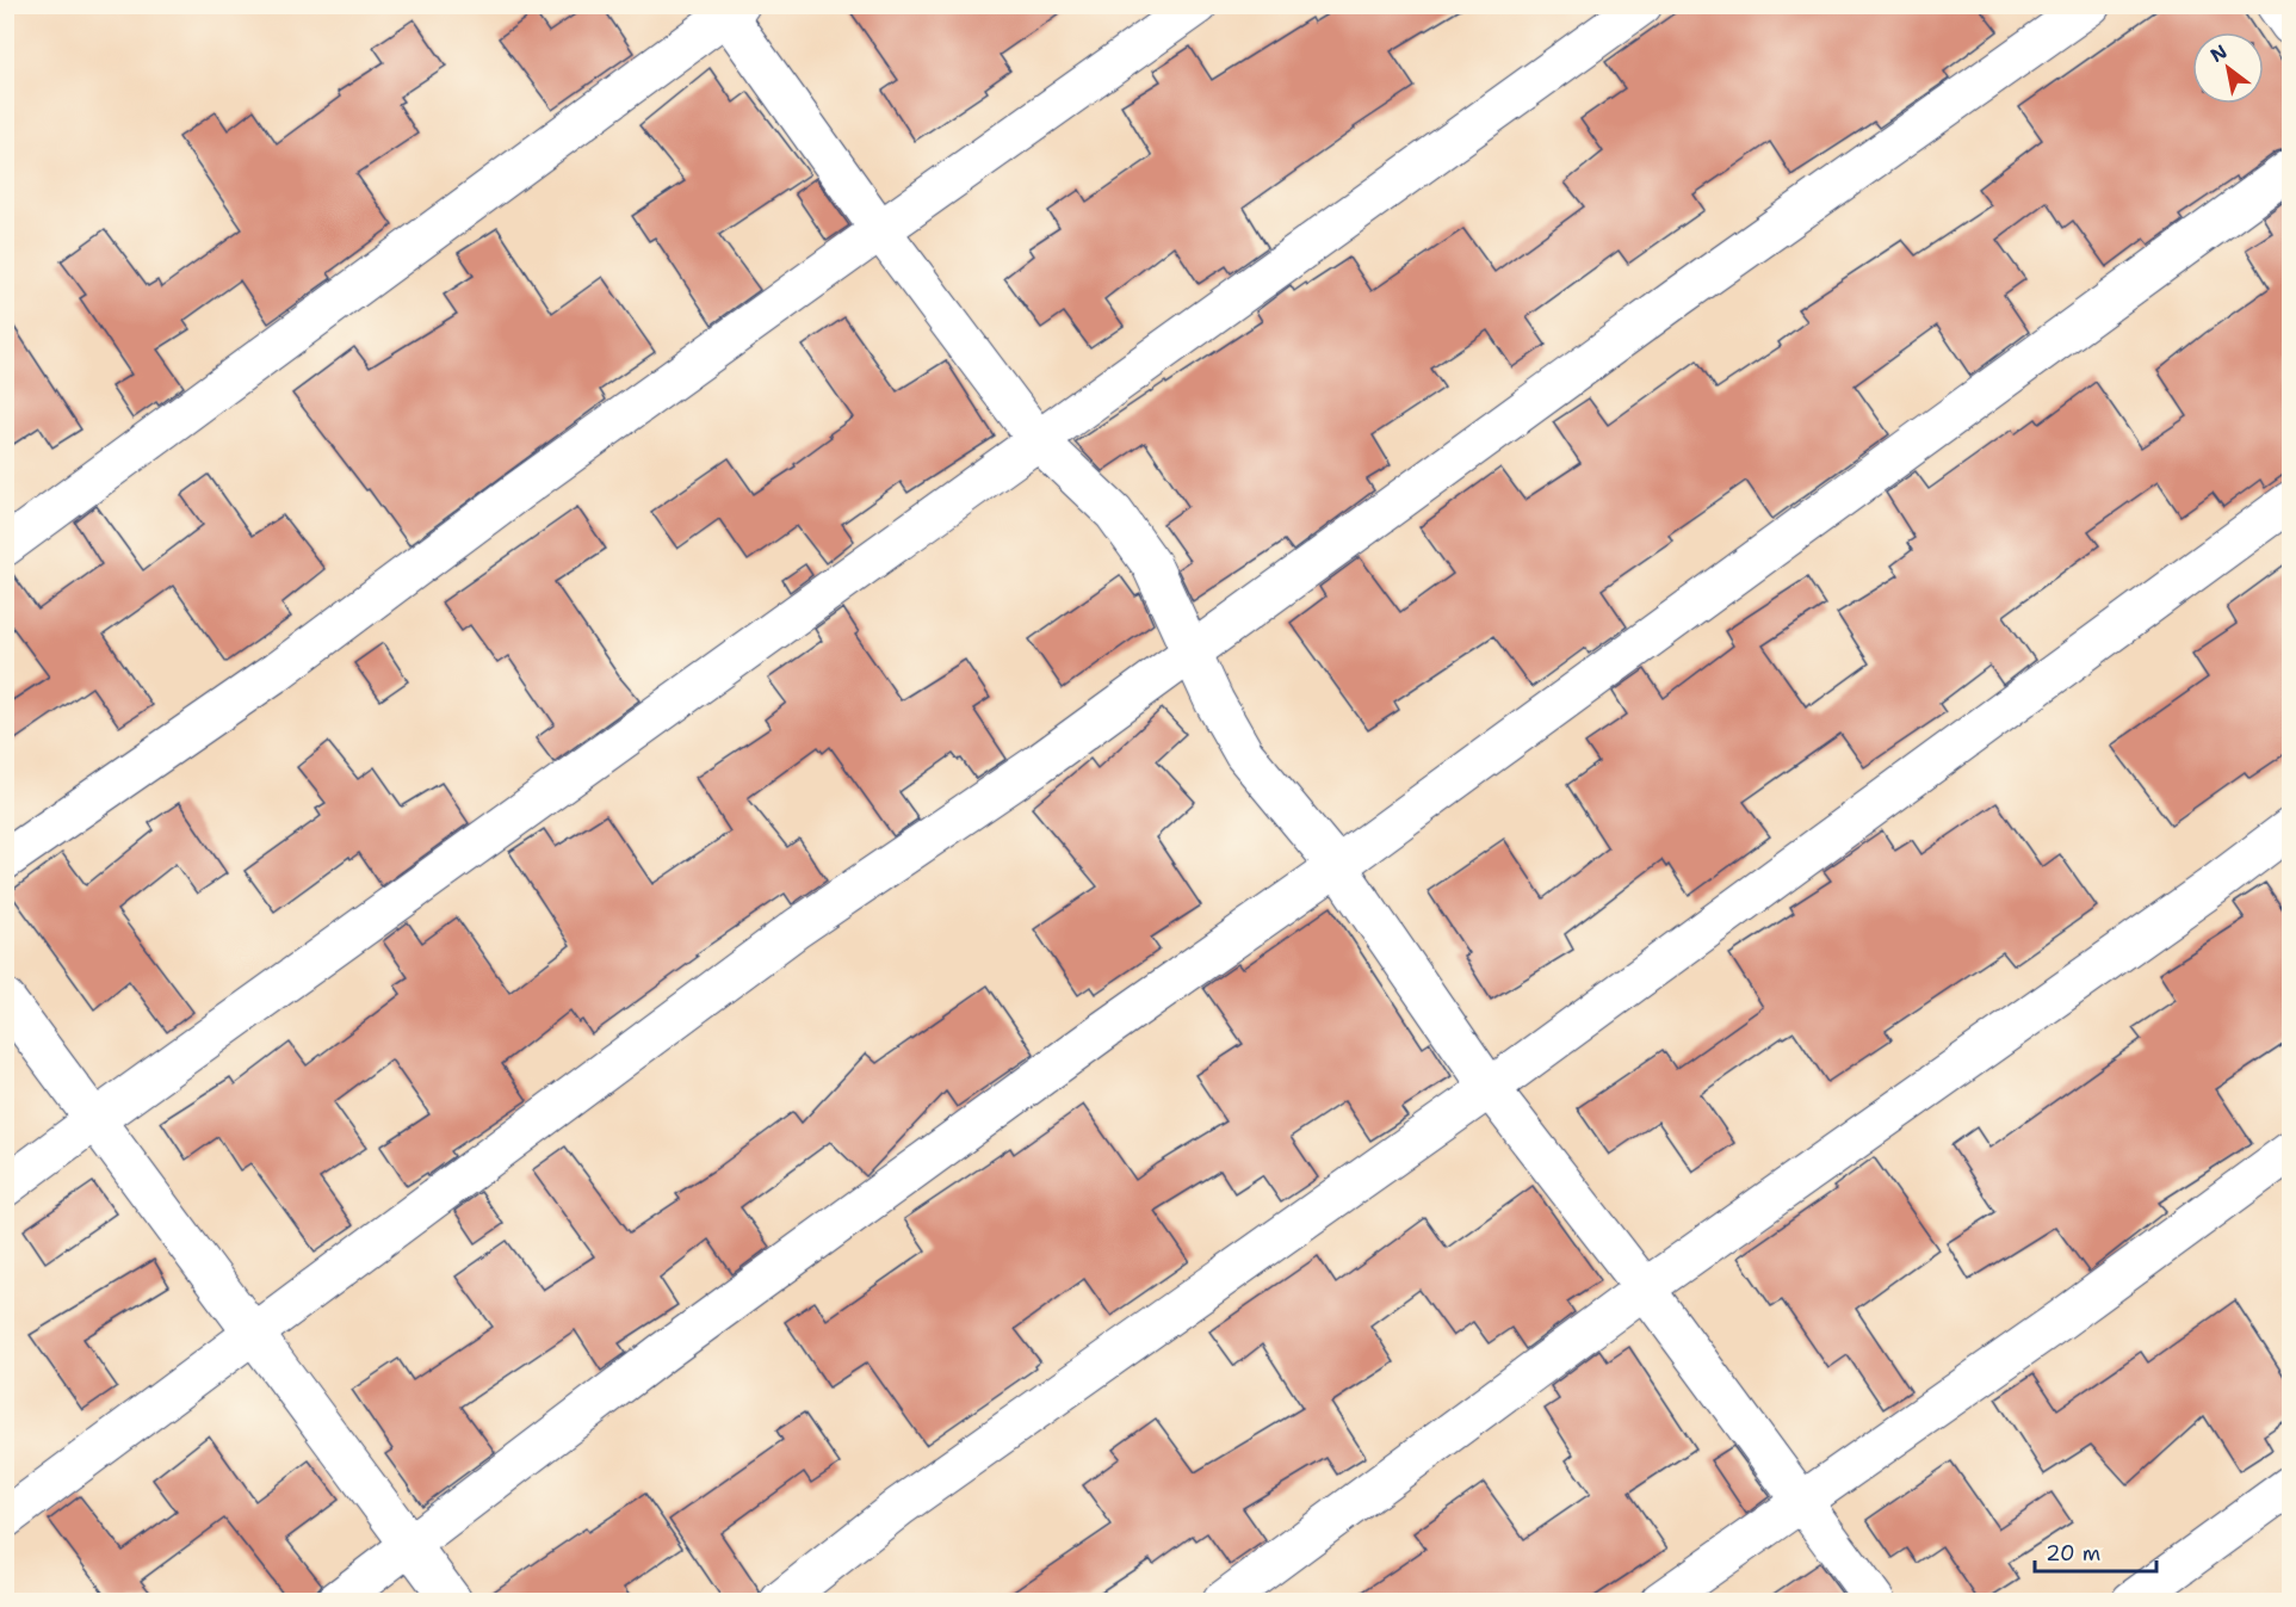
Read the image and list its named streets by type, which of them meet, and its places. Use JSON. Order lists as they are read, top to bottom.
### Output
{
  "scale_bar": "20 m",
  "north": "top left"
}
